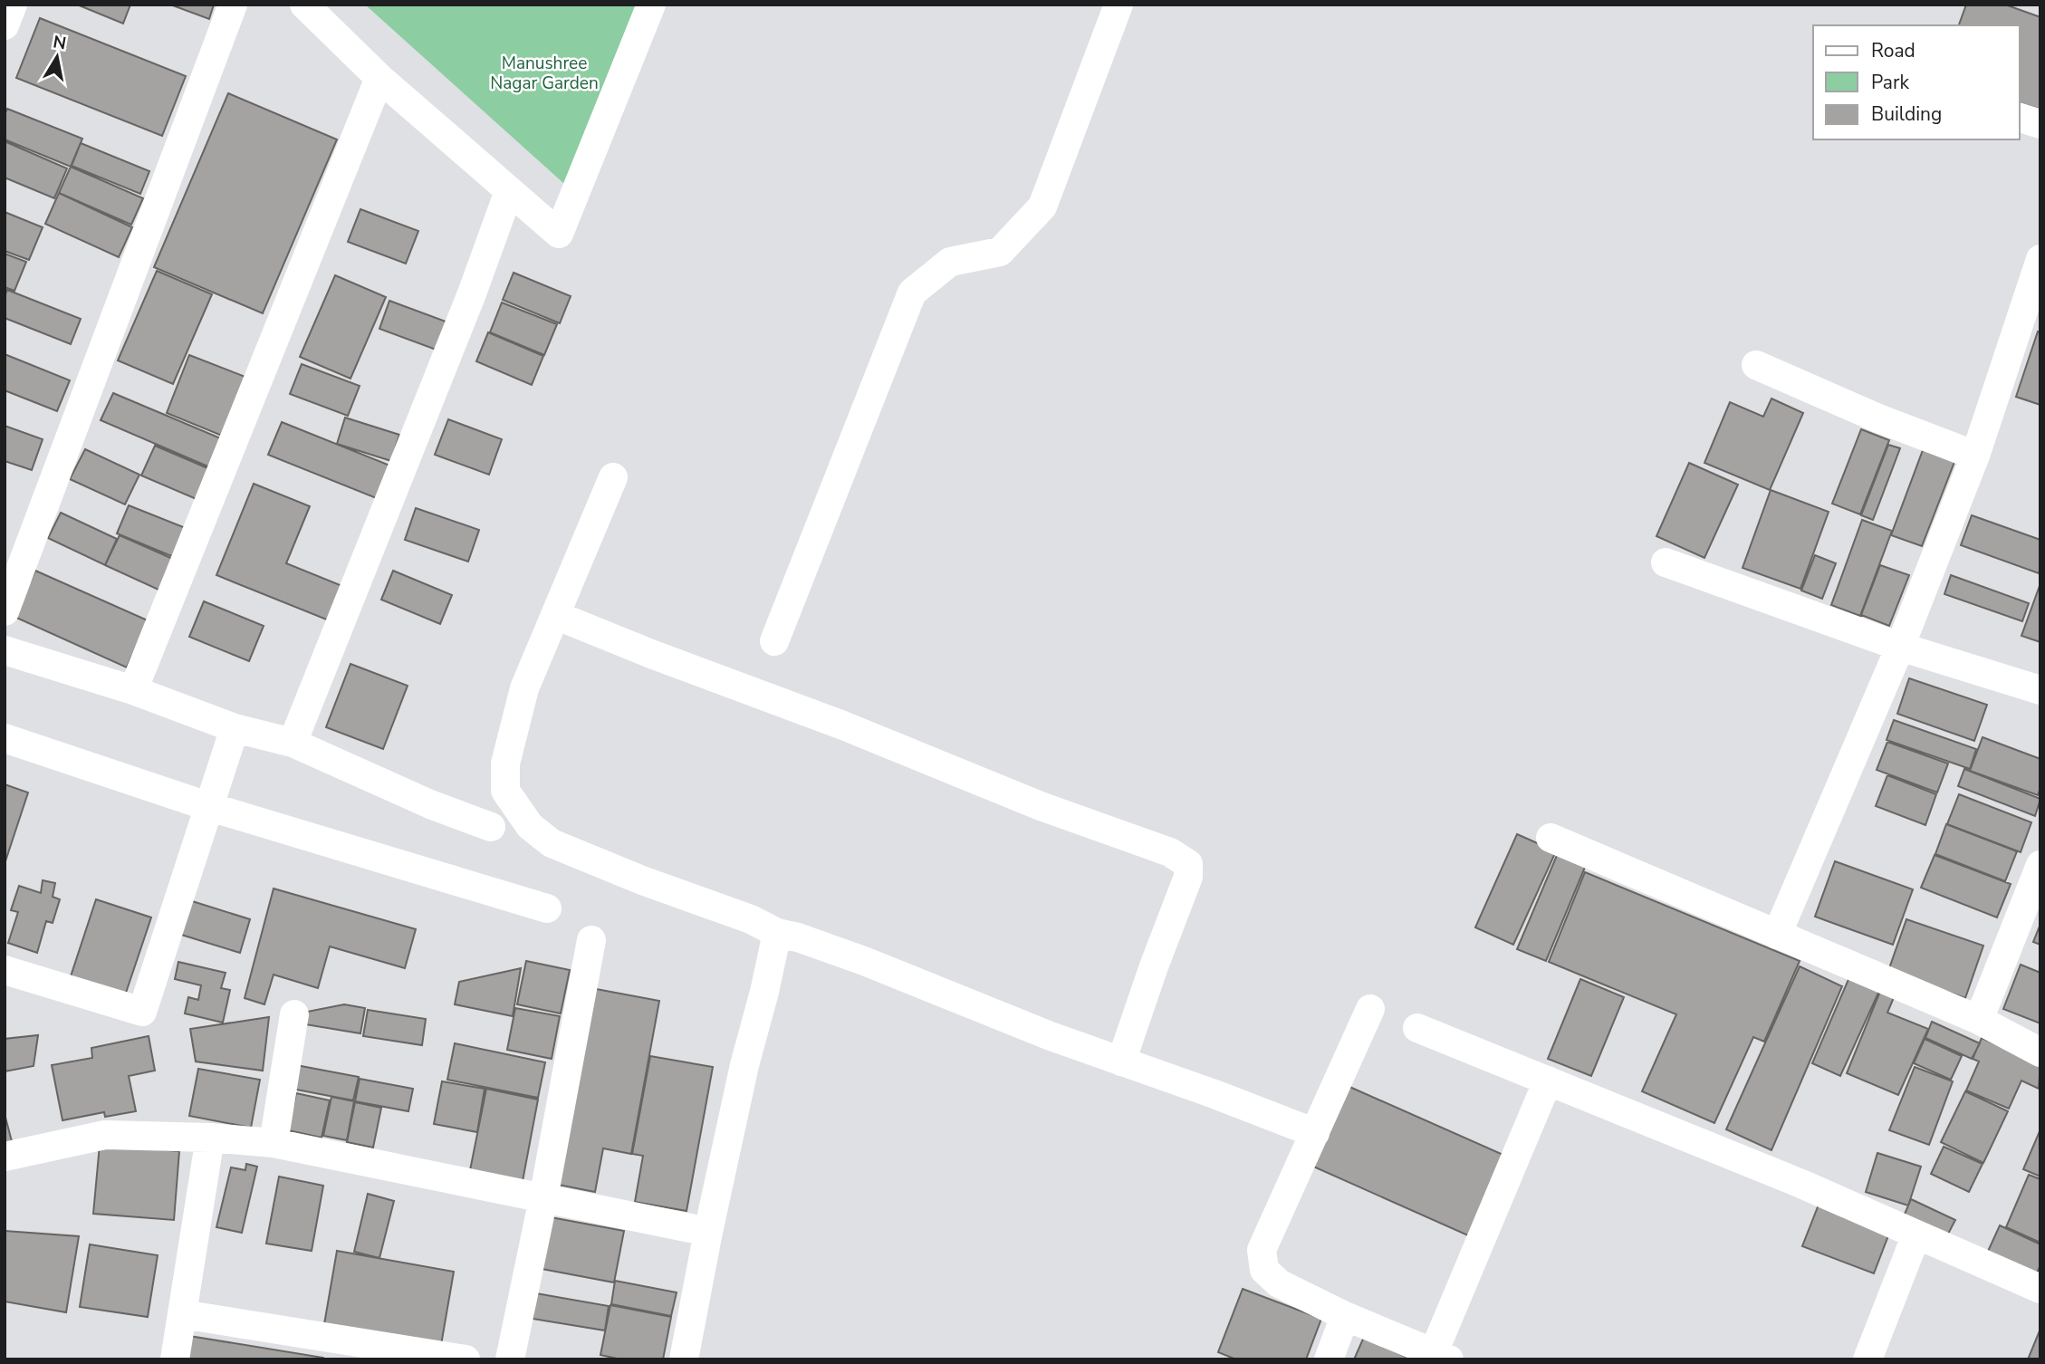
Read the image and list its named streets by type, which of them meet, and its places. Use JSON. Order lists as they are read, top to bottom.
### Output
{
  "parks": ["Manushree Nagar Garden"],
  "legend": ["Road", "Park", "Building"],
  "north": "top"
}
